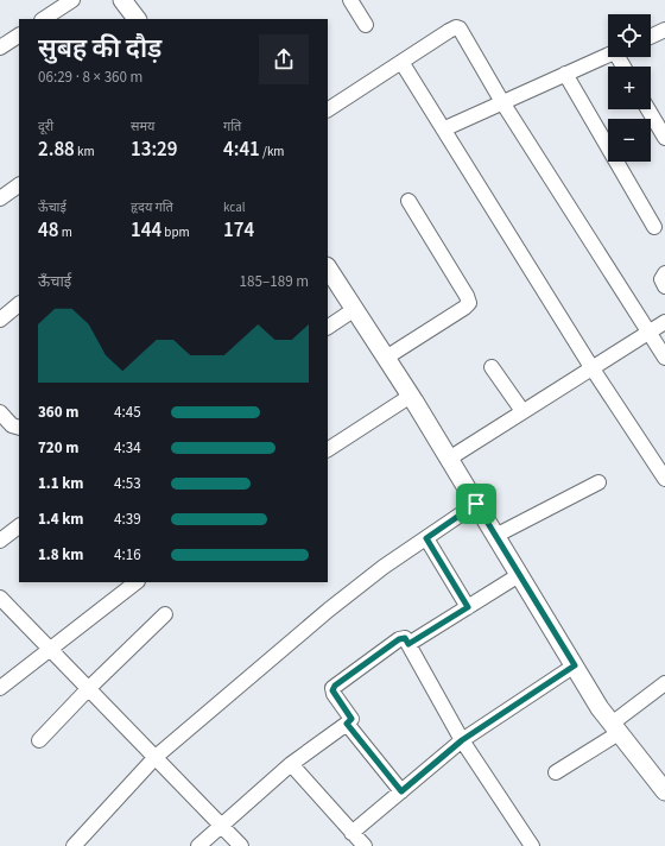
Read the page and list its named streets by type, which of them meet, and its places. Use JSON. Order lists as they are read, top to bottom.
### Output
{
  "page": {
    "map_buttons": ["+", "−"],
    "heading": ["सुबह की दौड़", "06:29 · 8 × 360 m"],
    "stats": [
      ["दूरी", "2.88 km"],
      ["समय", "13:29"],
      ["गति", "4:41 /km"],
      ["ऊँचाई", "48 m"],
      ["हृदय गति", "144 bpm"],
      ["kcal", "174"]
    ],
    "chart": ["ऊँचाई", "185–189 m"],
    "list": [
      {
        "name": "360 m",
        "note": "4:45"
      },
      {
        "name": "720 m",
        "note": "4:34"
      },
      {
        "name": "1.1 km",
        "note": "4:53"
      },
      {
        "name": "1.4 km",
        "note": "4:39"
      },
      {
        "name": "1.8 km",
        "note": "4:16"
      }
    ]
  }
}
